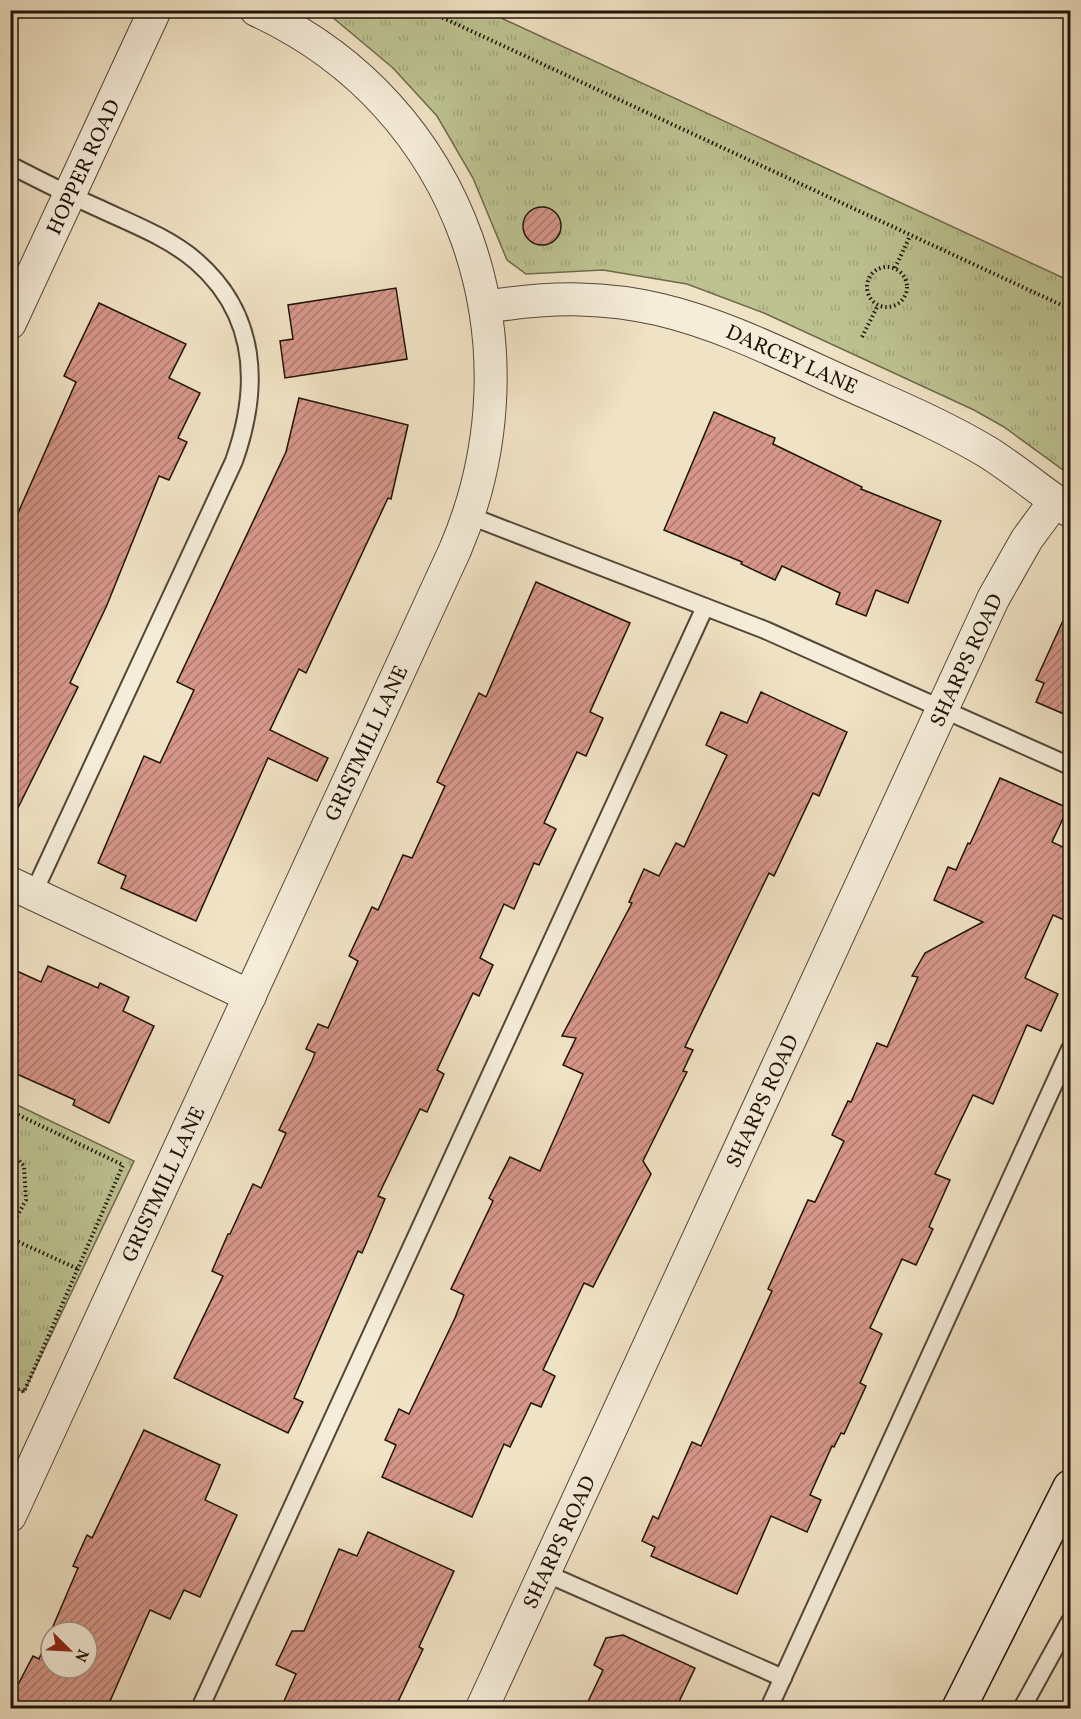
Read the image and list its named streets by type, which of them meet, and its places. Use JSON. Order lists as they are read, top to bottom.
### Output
{
  "streets": {
    "street": [
      "HOPPER ROAD",
      "DARCEY LANE",
      "SHARPS ROAD",
      "GRISTMILL LANE"
    ]
  },
  "crossings": [
    ["DARCEY LANE", "SHARPS ROAD"],
    ["DARCEY LANE", "GRISTMILL LANE"]
  ],
  "north": "bottom right"
}
